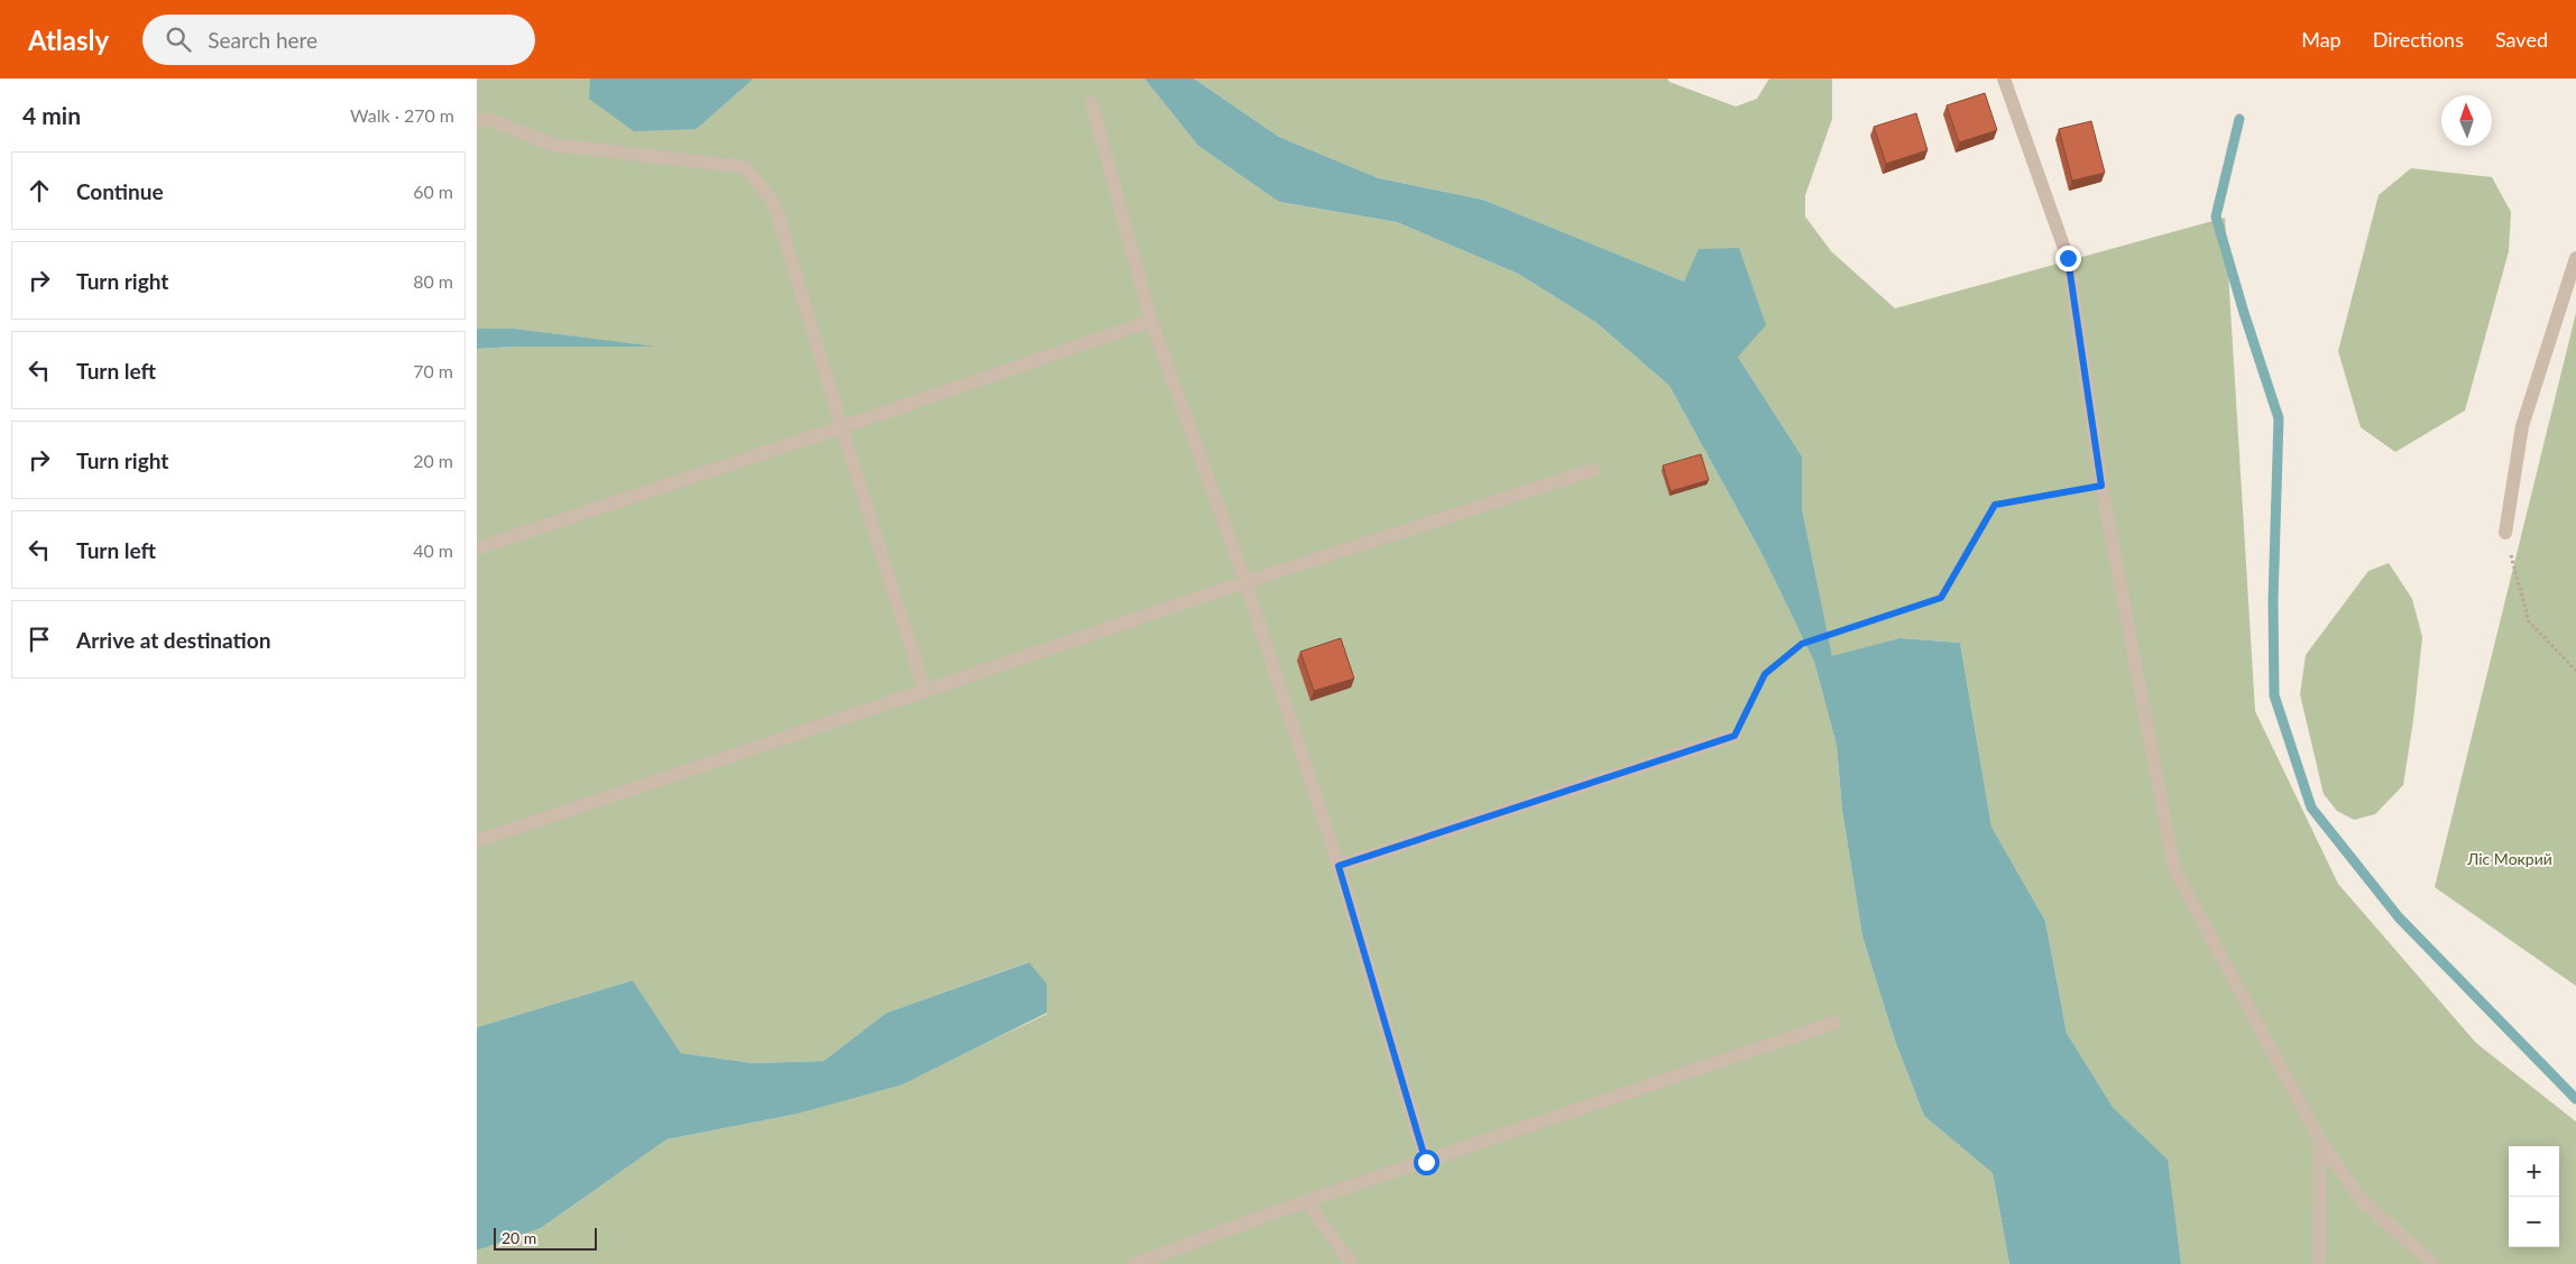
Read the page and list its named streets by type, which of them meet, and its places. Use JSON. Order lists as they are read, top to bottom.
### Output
{
  "parks": ["Ліс Мокрий"],
  "scale_bar": "20 m",
  "north": "top",
  "page": {
    "header": "Atlasly",
    "search": "Search here",
    "nav": ["Map", "Directions", "Saved"],
    "heading": ["4 min", "Walk · 270 m"],
    "list": [
      ["Continue", "60 m"],
      ["Turn right", "80 m"],
      ["Turn left", "70 m"],
      ["Turn right", "20 m"],
      ["Turn left", "40 m"],
      "Arrive at destination"
    ],
    "map_buttons": ["+", "−"],
    "scale": "20 m"
  }
}
